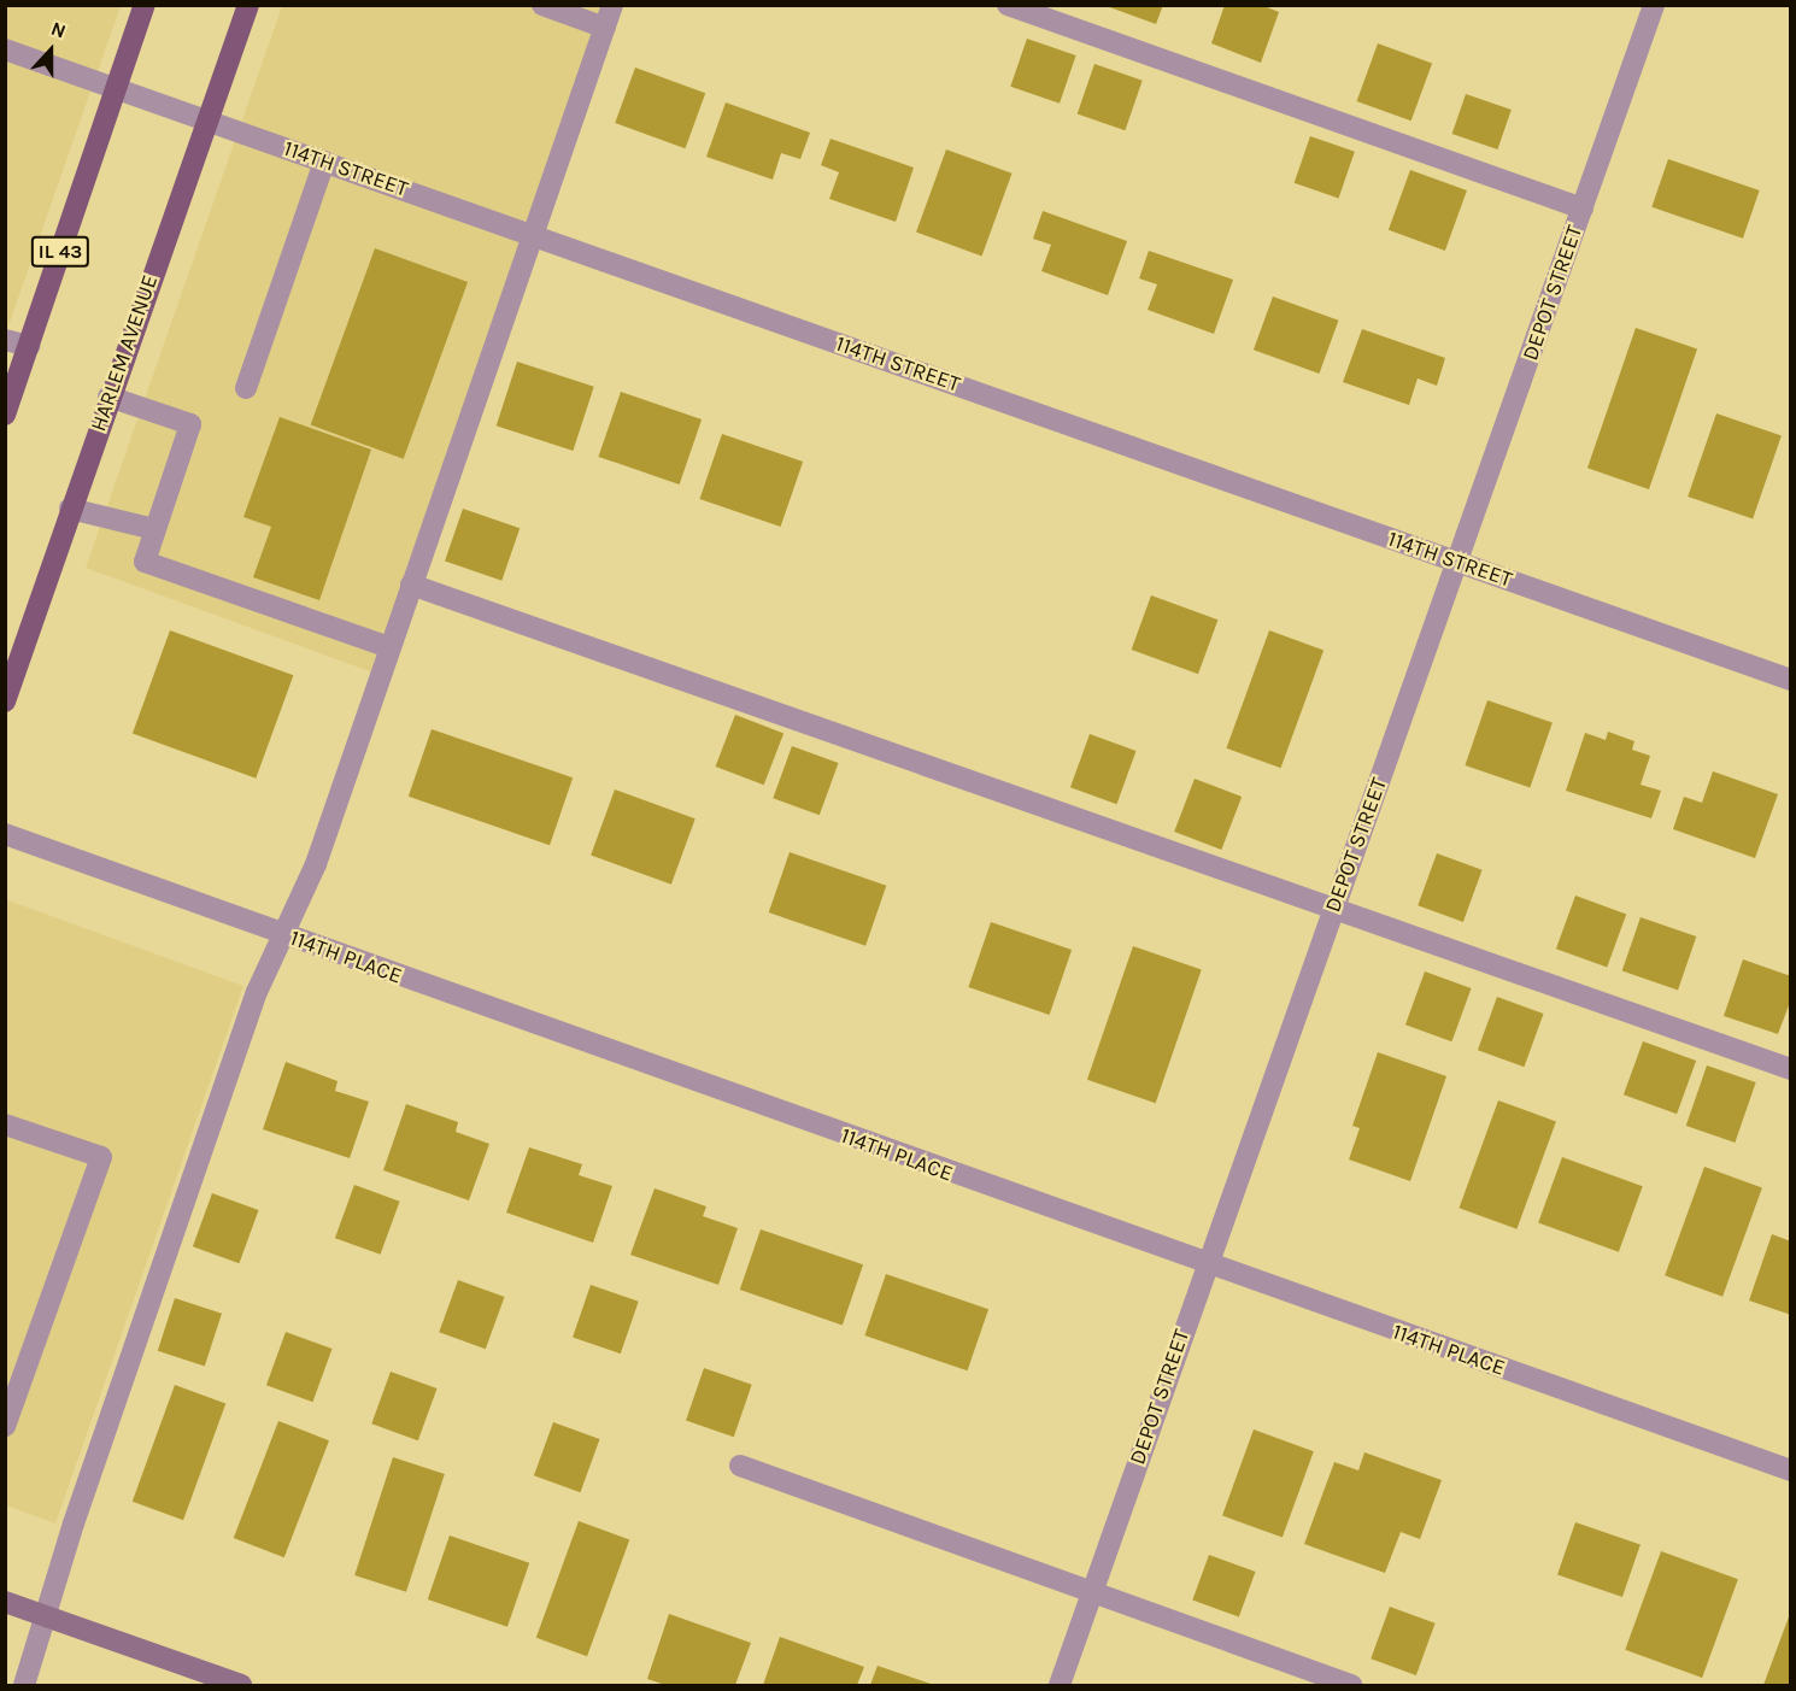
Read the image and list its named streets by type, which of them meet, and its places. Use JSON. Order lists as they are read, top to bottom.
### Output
{
  "streets": {
    "main road": ["IL 43", "HARLEM AVENUE"],
    "street": ["114TH STREET", "DEPOT STREET", "114TH PLACE"]
  },
  "crossings": [
    ["114TH STREET", "IL 43"],
    ["114TH STREET", "DEPOT STREET"],
    ["114TH STREET", "HARLEM AVENUE"],
    ["DEPOT STREET", "114TH PLACE"]
  ],
  "north": "top"
}
